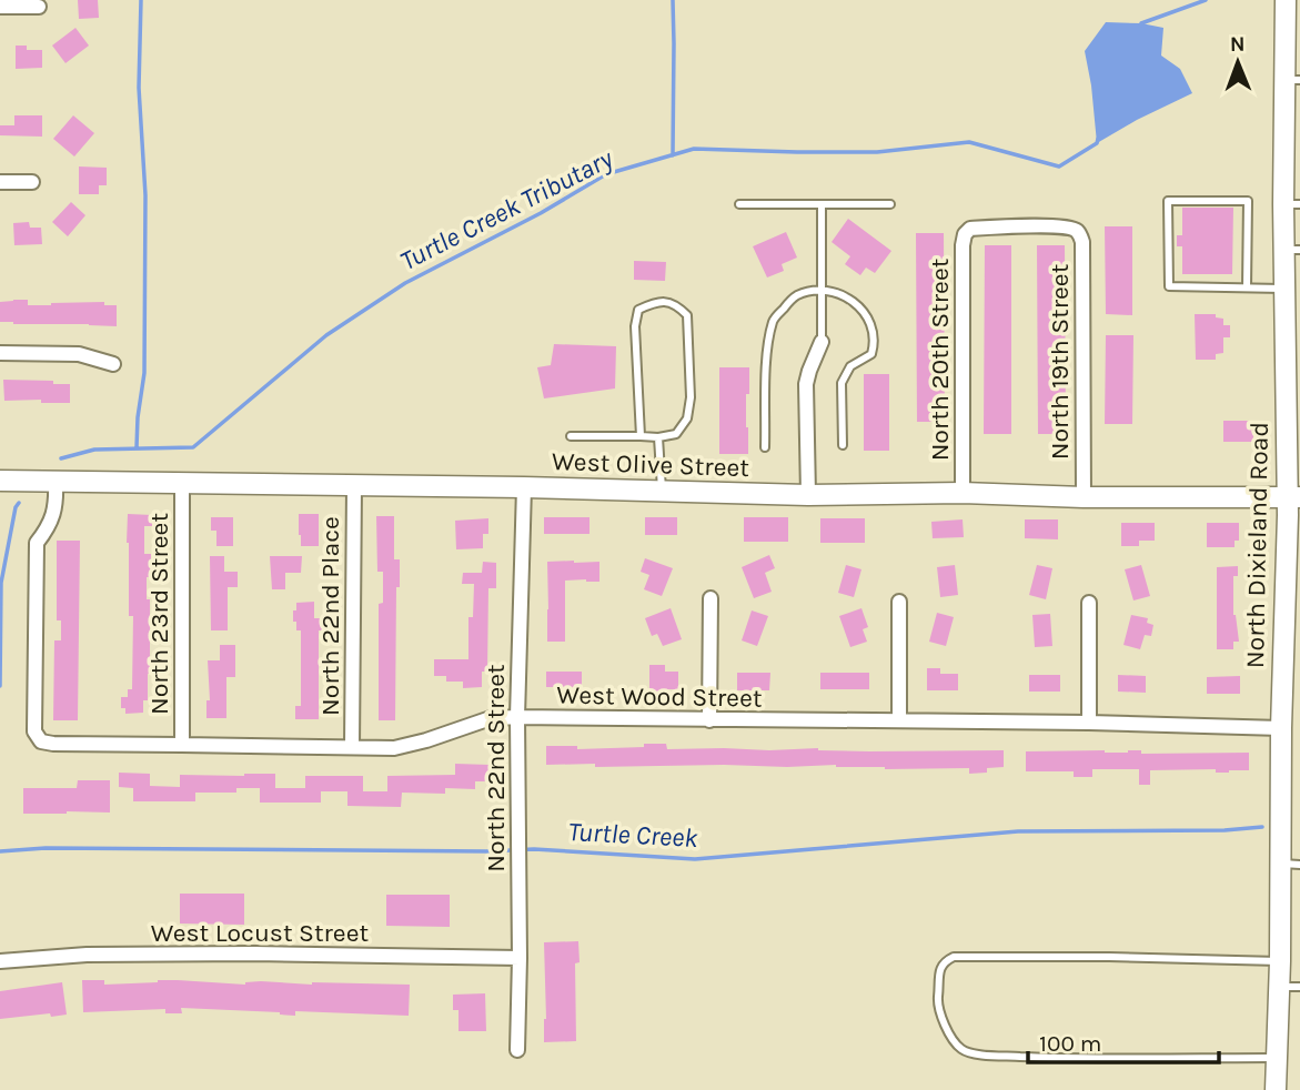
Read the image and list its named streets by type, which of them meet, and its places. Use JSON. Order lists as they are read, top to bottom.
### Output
{
  "streets": {
    "main road": ["West Olive Street", "North Dixieland Road"],
    "street": [
      "North 20th Street",
      "North 19th Street",
      "North 23rd Street",
      "North 22nd Place",
      "West Wood Street",
      "North 22nd Street",
      "West Locust Street"
    ]
  },
  "crossings": [
    ["North 20th Street", "North 19th Street"],
    ["North 20th Street", "West Olive Street"],
    ["North 19th Street", "West Olive Street"],
    ["West Olive Street", "North Dixieland Road"],
    ["West Olive Street", "North 23rd Street"],
    ["West Olive Street", "North 22nd Place"],
    ["West Olive Street", "West Wood Street"],
    ["West Olive Street", "North 22nd Street"],
    ["North Dixieland Road", "West Wood Street"],
    ["North 23rd Street", "West Wood Street"],
    ["North 22nd Place", "West Wood Street"],
    ["West Wood Street", "North 22nd Street"],
    ["North 22nd Street", "West Locust Street"]
  ],
  "water": ["Turtle Creek Tributary", "Turtle Creek"],
  "scale_bar": "100 m",
  "north": "top"
}
